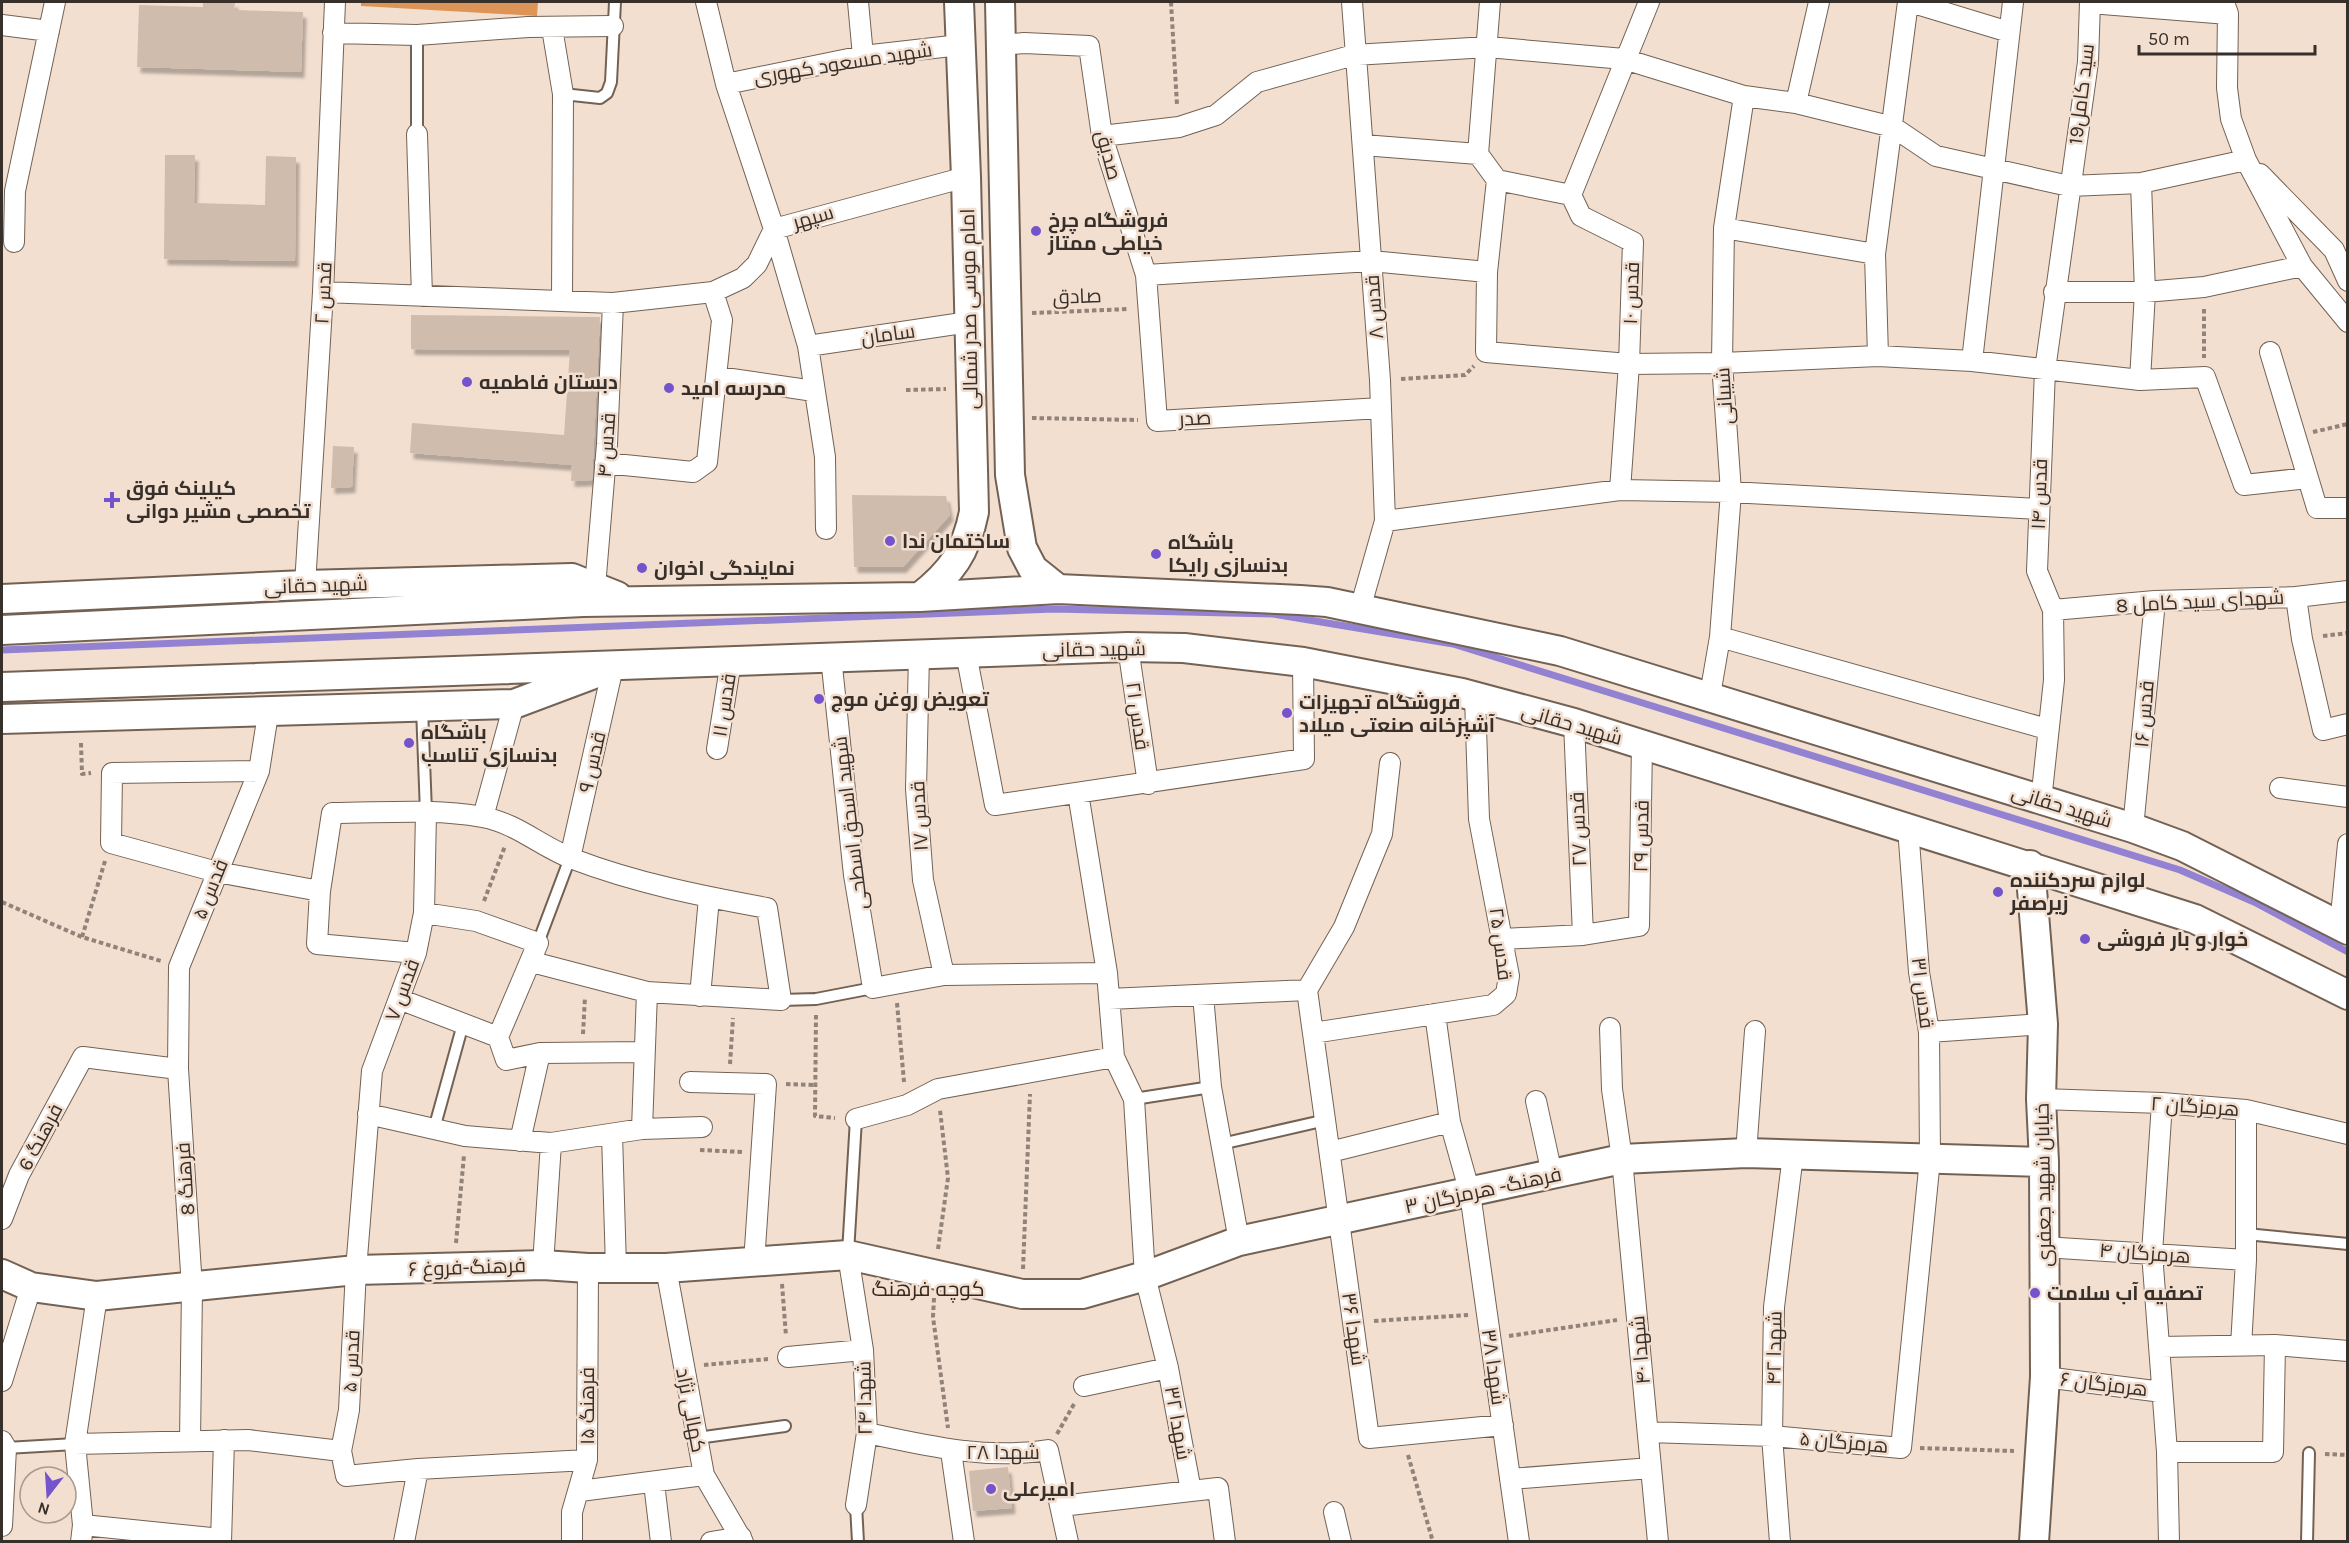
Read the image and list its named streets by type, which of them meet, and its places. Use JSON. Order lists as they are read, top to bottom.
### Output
{
  "streets": {
    "main road": [
      "امام موسی صدر شمالی",
      "شهید حقانی",
      "خیابان شهید جعفری",
      "فرهنگ- هرمزگان ۳",
      "فرهنگ-فروغ ۶"
    ],
    "street": [
      "شهید مسعود کهوری",
      "سید کامل19",
      "صدیق",
      "سپهر",
      "قدس ۲",
      "قدس ۱۰",
      "قدس ۸",
      "سامان",
      "شیبانی",
      "صدر",
      "قدس ۴",
      "قدس ۱۴",
      "شهدای سید کامل 8",
      "قدس ۱۱",
      "قدس ۱۶",
      "قدس ۲۱",
      "قدس ۹",
      "قدس ۱۷",
      "شهید اسحق اسطحی",
      "قدس ۲۷",
      "قدس ۲۹",
      "قدس ۵",
      "قدس ۲۵",
      "قدس ۷",
      "قدس ۳۱",
      "هرمزگان ۲",
      "فرهنگ 6",
      "فرهنگ 8",
      "هرمزگان ۴",
      "شهدا ۳۶",
      "شهدا ۴۲",
      "شهدا ۴۰",
      "شهدا ۳۸",
      "هرمزگان ۶",
      "شهدا ۲۴",
      "فرهنگ ۱۵",
      "کهالی نژاد",
      "شهدا ۳۲",
      "هرمزگان ۵",
      "شهدا ۲۸"
    ],
    "path": ["صادق"]
  },
  "crossings": [
    ["شهید مسعود کهوری", "سپهر"],
    ["شهید مسعود کهوری", "امام موسی صدر شمالی"],
    ["سید کامل19", "قدس ۱۴"],
    ["صدیق", "صادق"],
    ["صدیق", "امام موسی صدر شمالی"],
    ["صدیق", "صدر"],
    ["سپهر", "امام موسی صدر شمالی"],
    ["قدس ۲", "شهید حقانی"],
    ["صادق", "امام موسی صدر شمالی"],
    ["قدس ۸", "صدر"],
    ["قدس ۸", "شهید حقانی"],
    ["امام موسی صدر شمالی", "سامان"],
    ["امام موسی صدر شمالی", "صدر"],
    ["امام موسی صدر شمالی", "شهید حقانی"],
    ["شیبانی", "شهید حقانی"],
    ["قدس ۴", "شهید حقانی"],
    ["قدس ۱۴", "شهید حقانی"],
    ["قدس ۱۴", "شهدای سید کامل 8"],
    ["شهید حقانی", "قدس ۱۱"],
    ["شهید حقانی", "قدس ۱۶"],
    ["شهید حقانی", "قدس ۲۱"],
    ["شهید حقانی", "قدس ۹"],
    ["شهید حقانی", "قدس ۱۷"],
    ["شهید حقانی", "شهید اسحق اسطحی"],
    ["شهید حقانی", "قدس ۲۷"],
    ["شهید حقانی", "قدس ۲۹"],
    ["شهید حقانی", "قدس ۵"],
    ["شهید حقانی", "قدس ۲۵"],
    ["شهید حقانی", "قدس ۷"],
    ["شهید حقانی", "قدس ۳۱"],
    ["شهید حقانی", "خیابان شهید جعفری"],
    ["شهدای سید کامل 8", "قدس ۱۶"],
    ["قدس ۲۷", "قدس ۲۹"],
    ["قدس ۵", "قدس ۷"],
    ["قدس ۵", "فرهنگ 6"],
    ["قدس ۵", "فرهنگ 8"],
    ["قدس ۵", "فرهنگ-فروغ ۶"],
    ["قدس ۲۵", "شهدا ۳۶"],
    ["قدس ۲۵", "شهدا ۳۸"],
    ["قدس ۷", "فرهنگ-فروغ ۶"],
    ["قدس ۳۱", "فرهنگ- هرمزگان ۳"],
    ["قدس ۳۱", "هرمزگان ۵"],
    ["هرمزگان ۲", "خیابان شهید جعفری"],
    ["فرهنگ 6", "فرهنگ 8"],
    ["فرهنگ 8", "فرهنگ-فروغ ۶"],
    ["خیابان شهید جعفری", "فرهنگ- هرمزگان ۳"],
    ["خیابان شهید جعفری", "هرمزگان ۴"],
    ["خیابان شهید جعفری", "هرمزگان ۶"],
    ["خیابان شهید جعفری", "هرمزگان ۵"],
    ["فرهنگ- هرمزگان ۳", "فرهنگ-فروغ ۶"],
    ["فرهنگ- هرمزگان ۳", "شهدا ۳۶"],
    ["فرهنگ- هرمزگان ۳", "شهدا ۴۲"],
    ["فرهنگ- هرمزگان ۳", "شهدا ۴۰"],
    ["فرهنگ- هرمزگان ۳", "شهدا ۳۸"],
    ["فرهنگ- هرمزگان ۳", "شهدا ۳۲"],
    ["فرهنگ-فروغ ۶", "شهدا ۲۴"],
    ["فرهنگ-فروغ ۶", "فرهنگ ۱۵"],
    ["فرهنگ-فروغ ۶", "کهالی نژاد"],
    ["شهدا ۴۲", "هرمزگان ۵"],
    ["شهدا ۴۰", "هرمزگان ۵"],
    ["شهدا ۲۴", "شهدا ۲۸"]
  ],
  "districts": ["کوچه فرهنگ"],
  "places": {
    "other": [
      "فروشگاه چرخ خیاطی ممتاز",
      "دبستان فاطمیه",
      "مدرسه امید",
      "ساختمان ندا",
      "باشگاه بدنسازی رایکا",
      "نمایندگی اخوان",
      "تعویض روغن موج",
      "فروشگاه تجهیزات آشپزخانه صنعتی میلاد",
      "باشگاه بدنسازی تناسب",
      "لوازم سردکننده زیرصفر",
      "خوار و بار فروشی",
      "تصفیه آب سلامت",
      "امیرعلی"
    ],
    "health": ["کیلینک فوق تخصصی مشیر دوانی"]
  },
  "scale_bar": "50 m",
  "north": "bottom"
}
